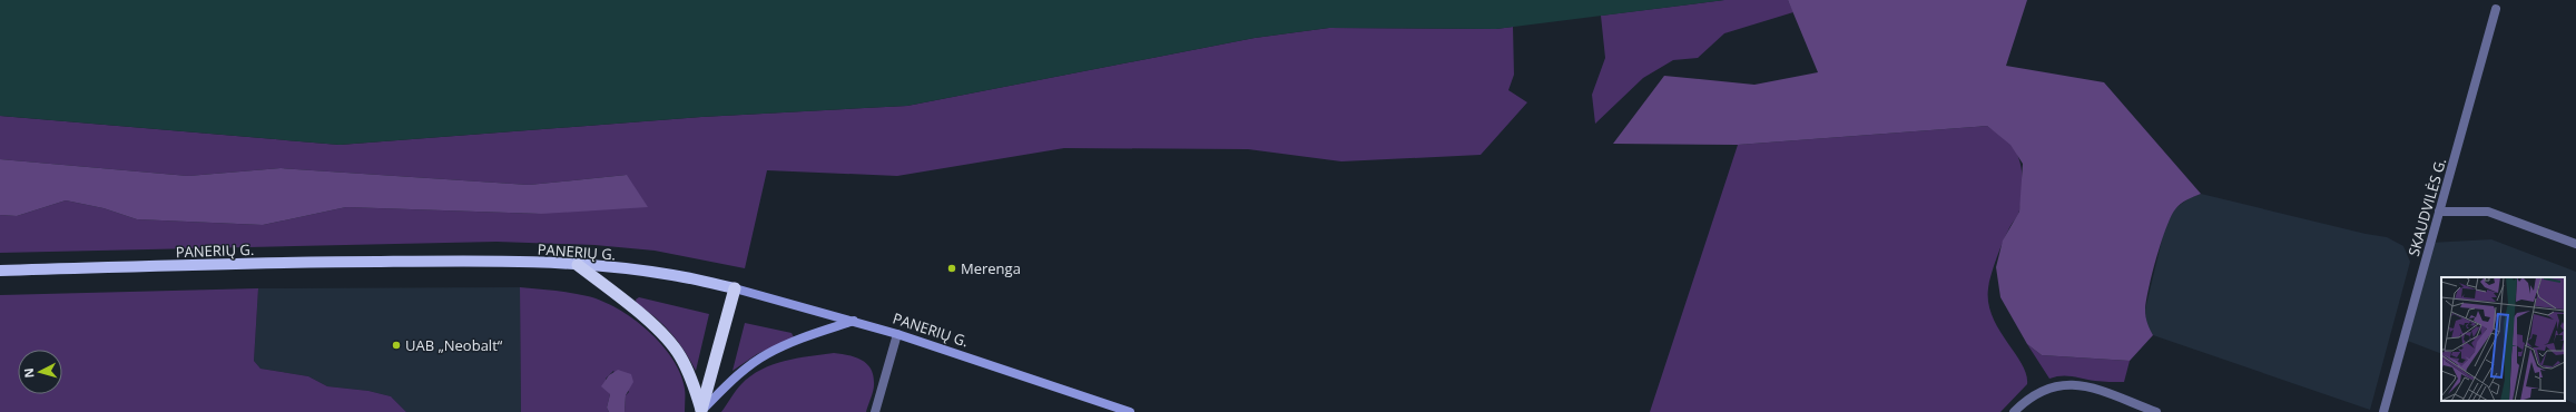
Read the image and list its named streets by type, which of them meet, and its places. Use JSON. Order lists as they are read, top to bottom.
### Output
{
  "streets": {
    "main road": ["PANERIŲ G."],
    "street": ["SKAUDVILĖS G."]
  },
  "places": ["Merenga", "UAB „Neobalt“"],
  "north": "left"
}
